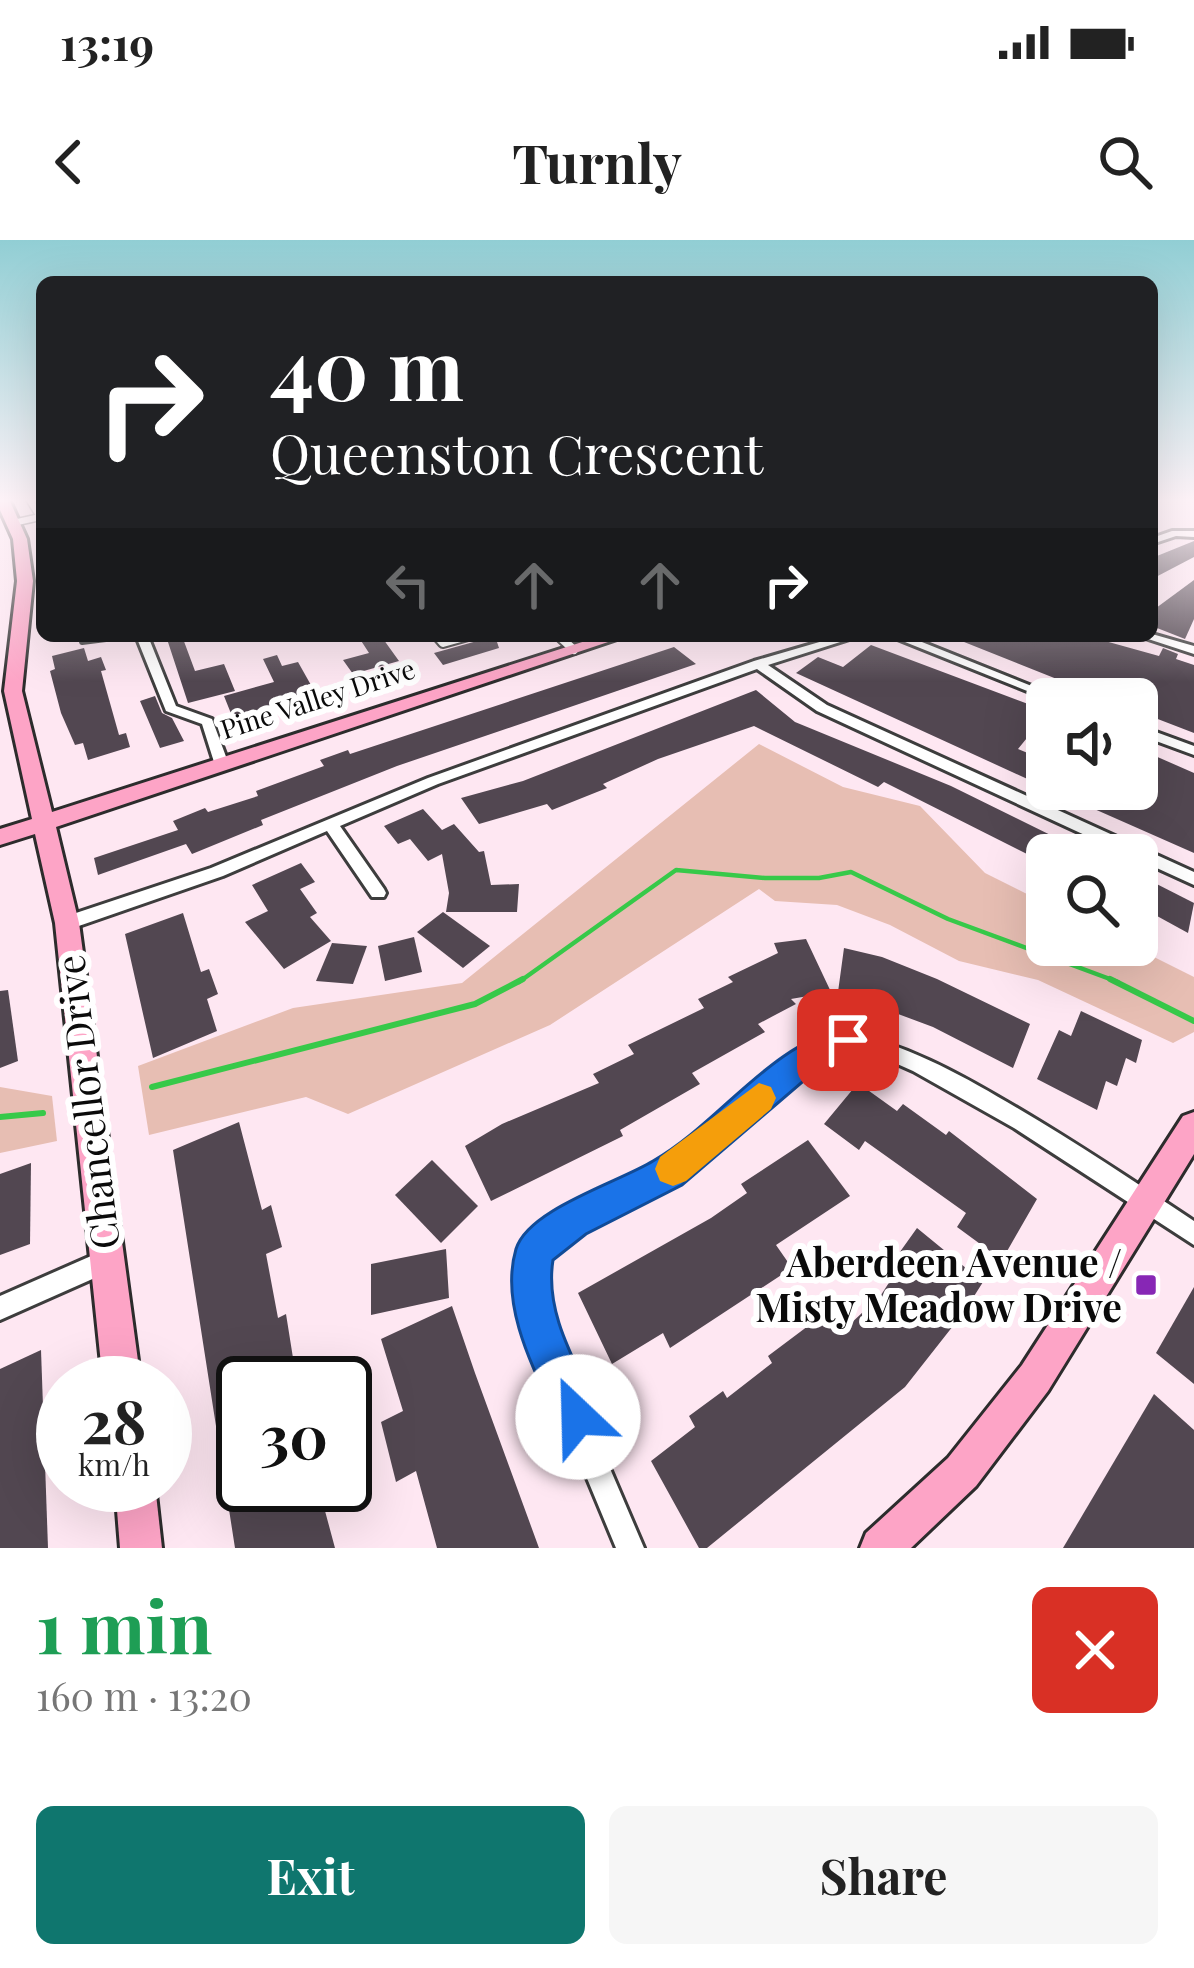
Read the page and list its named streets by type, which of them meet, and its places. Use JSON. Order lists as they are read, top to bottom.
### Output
{
  "streets": {
    "street": ["Pine Valley Drive", "Chancellor Drive"]
  },
  "crossings": [
    ["Pine Valley Drive", "Chancellor Drive"]
  ],
  "places": {
    "transit": ["Aberdeen Avenue / Misty Meadow Drive"]
  },
  "page": {
    "status": "13:19",
    "header": "Turnly",
    "turn": ["40 m", "Queenston Crescent"],
    "speed": "28 km/h",
    "limit": "30",
    "heading": ["1 min", "160 m · 13:20"],
    "buttons": ["Exit", "Share"]
  }
}
